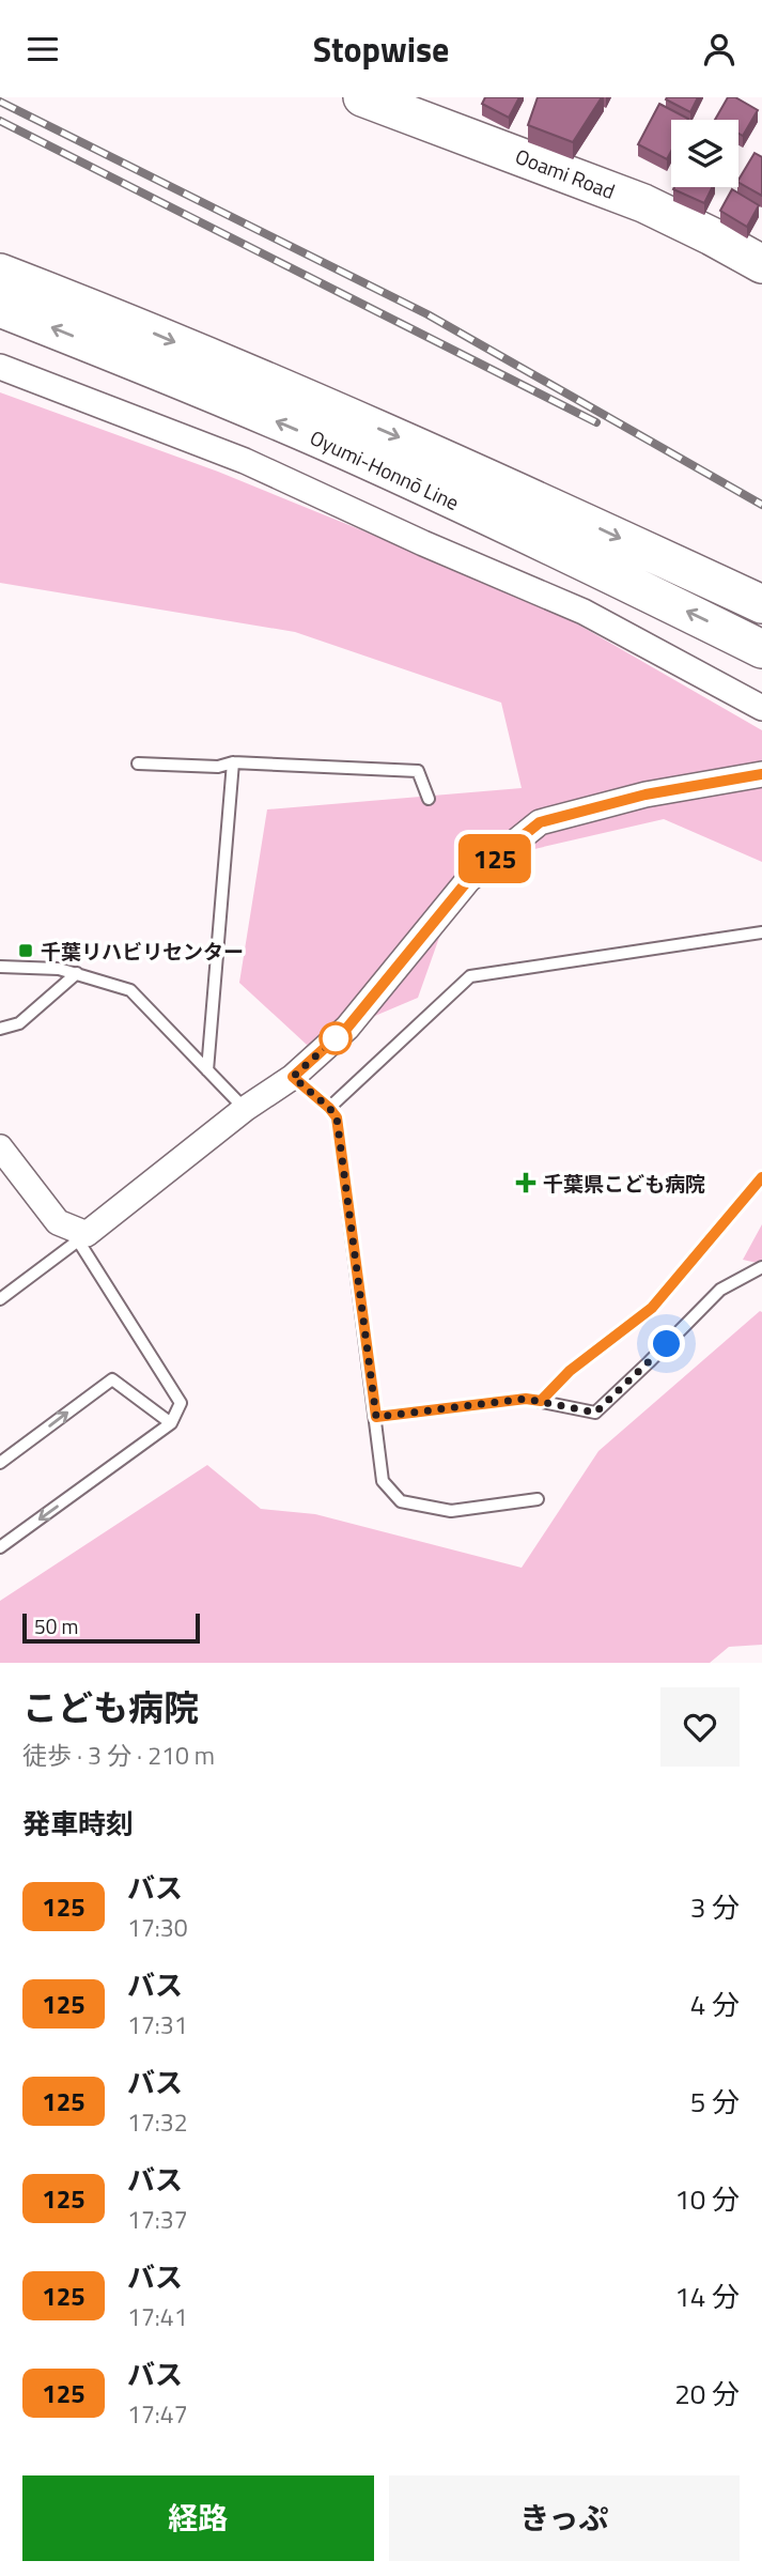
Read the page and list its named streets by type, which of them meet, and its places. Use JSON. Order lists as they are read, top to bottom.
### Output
{
  "streets": {
    "main road": ["Ooami Road", "Oyumi-Honnō Line"]
  },
  "places": {
    "transit": ["千葉リハビリセンター"],
    "health": ["千葉県こども病院"]
  },
  "lines": ["bus line 125"],
  "scale_bar": "50 m",
  "page": {
    "header": "Stopwise",
    "on_map": "125",
    "scale": "50 m",
    "heading": [
      ["こども病院", "徒歩 · 3 分 · 210 m"],
      "発車時刻"
    ],
    "list": [
      {
        "mark": "125",
        "name": "バス",
        "note": "17:30",
        "value": "3 分"
      },
      {
        "mark": "125",
        "name": "バス",
        "note": "17:31",
        "value": "4 分"
      },
      {
        "mark": "125",
        "name": "バス",
        "note": "17:32",
        "value": "5 分"
      },
      {
        "mark": "125",
        "name": "バス",
        "note": "17:37",
        "value": "10 分"
      },
      {
        "mark": "125",
        "name": "バス",
        "note": "17:41",
        "value": "14 分"
      },
      {
        "mark": "125",
        "name": "バス",
        "note": "17:47",
        "value": "20 分"
      }
    ],
    "buttons": ["経路", "きっぷ"]
  }
}
